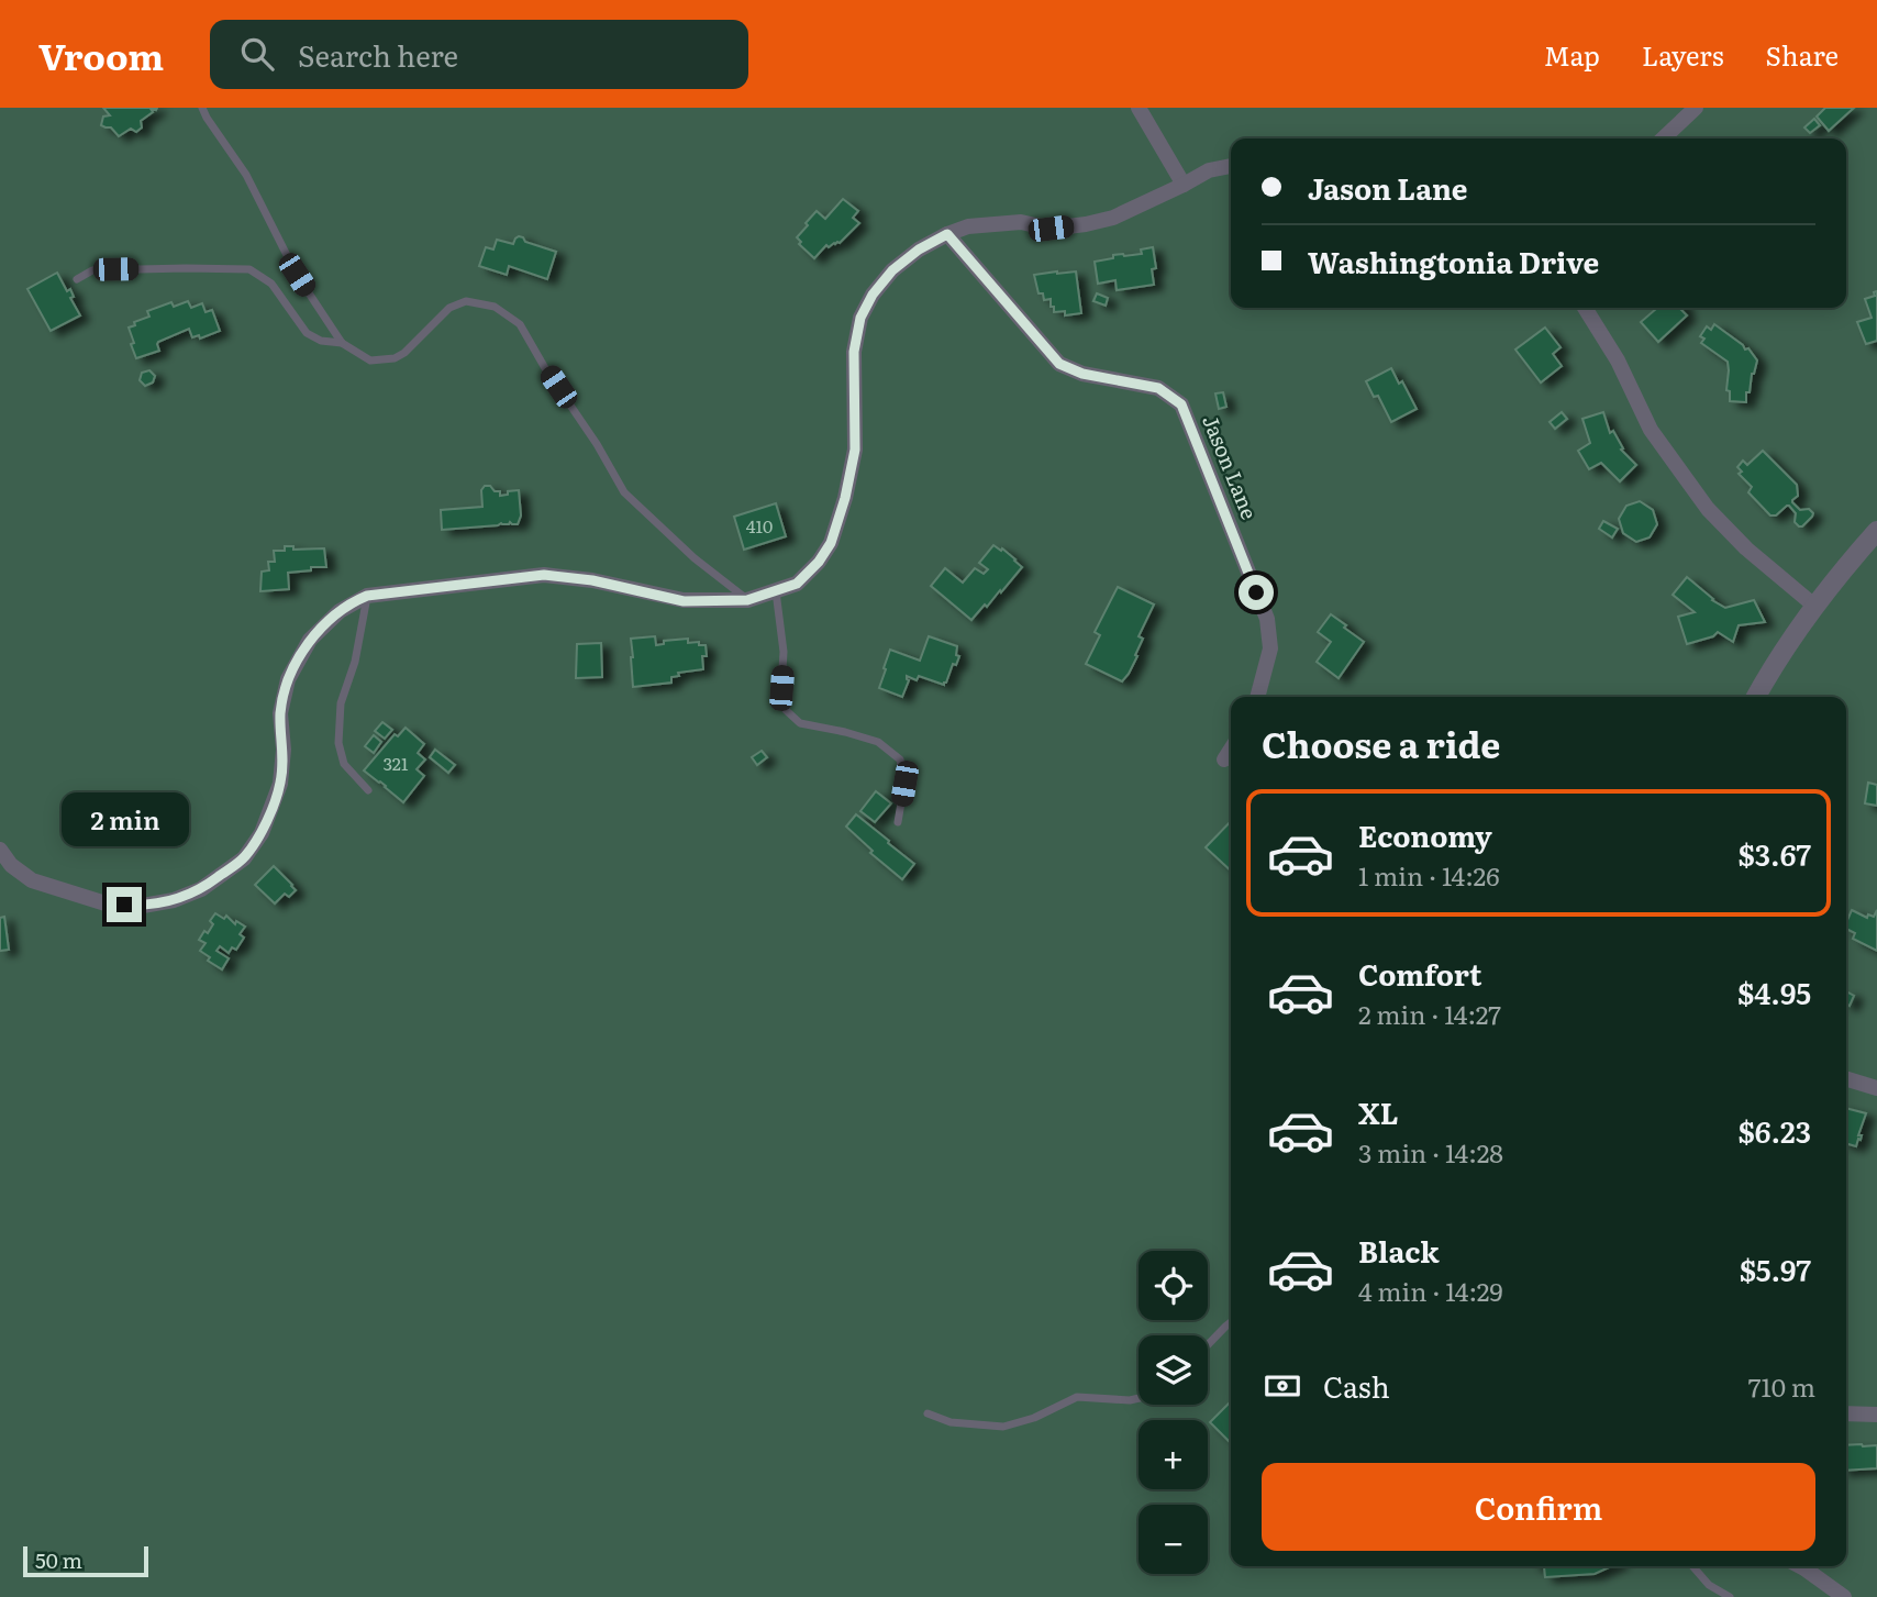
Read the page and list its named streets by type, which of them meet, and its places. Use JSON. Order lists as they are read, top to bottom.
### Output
{
  "streets": {
    "street": ["Jason Lane"]
  },
  "house_numbers": ["410", "321"],
  "scale_bar": "50 m",
  "page": {
    "header": "Vroom",
    "search": "Search here",
    "nav": ["Map", "Layers", "Share"],
    "banner": ["Jason Lane", "Washingtonia Drive"],
    "heading": "Choose a ride",
    "list": [
      {
        "name": "Economy",
        "note": "1 min · 14:26",
        "value": "$3.67"
      },
      {
        "name": "Comfort",
        "note": "2 min · 14:27",
        "value": "$4.95"
      },
      {
        "name": "XL",
        "note": "3 min · 14:28",
        "value": "$6.23"
      },
      {
        "name": "Black",
        "note": "4 min · 14:29",
        "value": "$5.97"
      }
    ],
    "bubble": "2 min",
    "map_buttons": ["+", "−"],
    "pay": ["Cash", "710 m"],
    "buttons": "Confirm",
    "scale": "50 m"
  }
}
